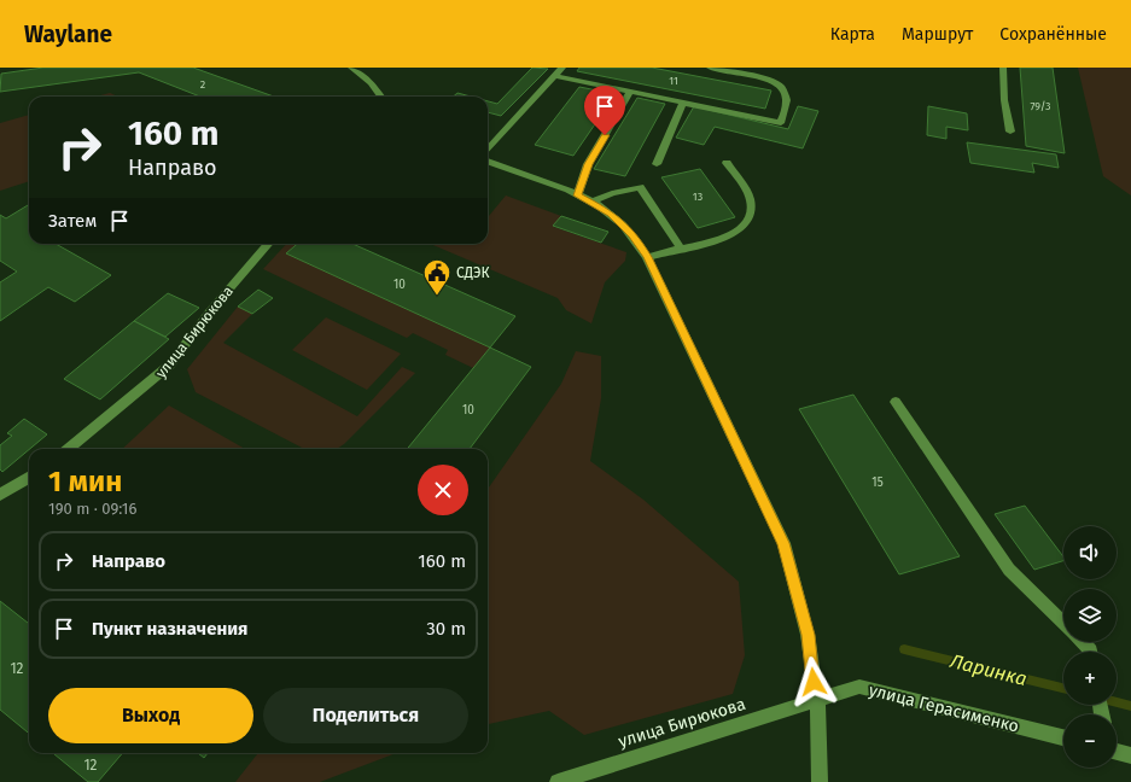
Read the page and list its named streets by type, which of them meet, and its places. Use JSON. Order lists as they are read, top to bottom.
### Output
{
  "streets": {
    "street": ["улица Бирюкова", "улица Герасименко"]
  },
  "crossings": [
    ["улица Бирюкова", "улица Герасименко"]
  ],
  "water": ["Ларинка"],
  "places": {
    "public building": ["СДЭК"]
  },
  "house_numbers": [
    "11",
    "2",
    "79/3",
    "13",
    "10",
    "10",
    "15",
    "12",
    "12"
  ],
  "page": {
    "header": "Waylane",
    "nav": ["Карта", "Маршрут", "Сохранённые"],
    "turn": ["160 m", "Направо"],
    "then": "Затем",
    "heading": ["1 мин", "190 m · 09:16"],
    "map_buttons": ["+", "−"],
    "list": [
      {
        "name": "Направо",
        "value": "160 m"
      },
      {
        "name": "Пункт назначения",
        "value": "30 m"
      }
    ],
    "buttons": ["Выход", "Поделиться"]
  }
}
